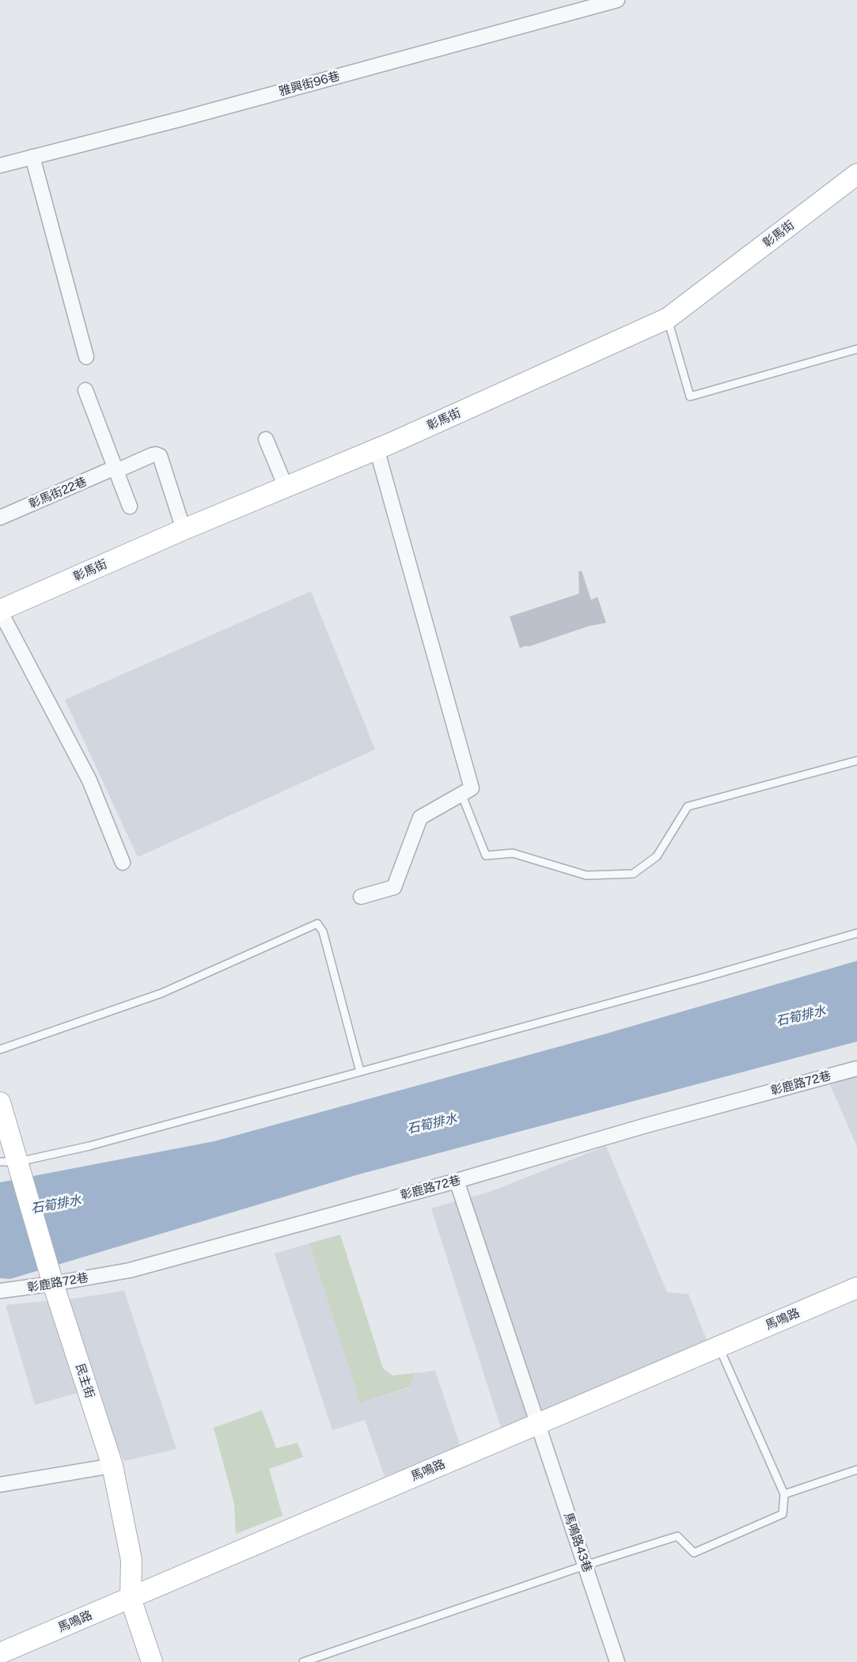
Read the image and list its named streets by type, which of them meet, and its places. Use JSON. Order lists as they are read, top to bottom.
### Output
{
  "streets": {
    "street": [
      "雅興街96巷",
      "彰馬街",
      "彰馬街22巷",
      "彰鹿路72巷",
      "馬鳴路",
      "民主街",
      "馬鳴路43巷"
    ]
  },
  "crossings": [
    ["彰馬街", "彰馬街22巷"],
    ["彰鹿路72巷", "民主街"],
    ["彰鹿路72巷", "馬鳴路43巷"],
    ["馬鳴路", "民主街"],
    ["馬鳴路", "馬鳴路43巷"]
  ],
  "water": ["石筍排水"]
}
